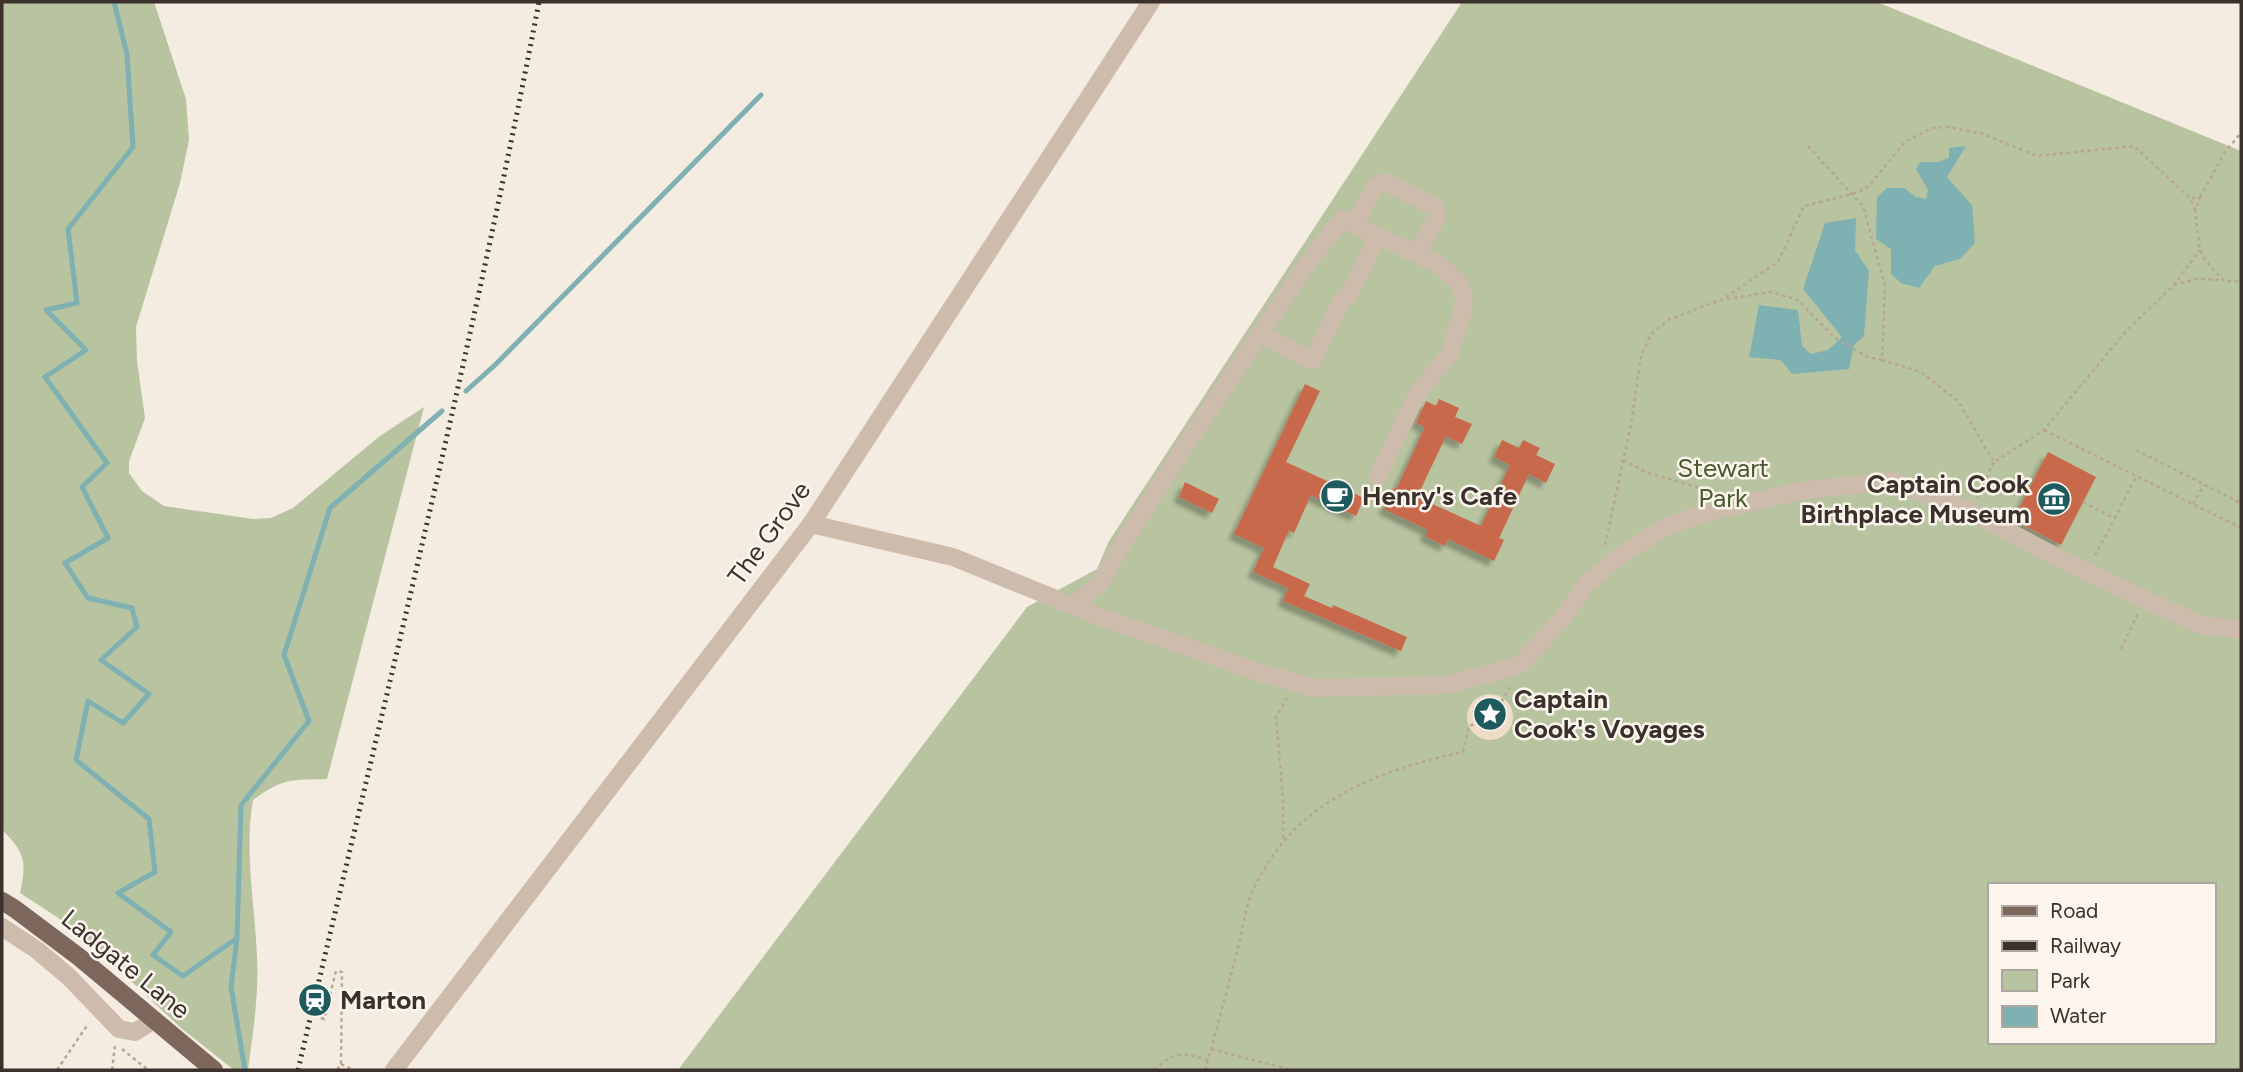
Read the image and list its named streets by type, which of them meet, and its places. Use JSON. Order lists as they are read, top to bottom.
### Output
{
  "streets": {
    "main road": ["Ladgate Lane"],
    "street": ["The Grove"]
  },
  "parks": ["Stewart Park"],
  "places": {
    "cafe": ["Henry's Cafe"],
    "museum": ["Captain Cook Birthplace Museum"],
    "place": ["Captain Cook's Voyages"],
    "station": ["Marton"]
  },
  "legend": [
    "Road",
    "Railway",
    "Park",
    "Water"
  ]
}
